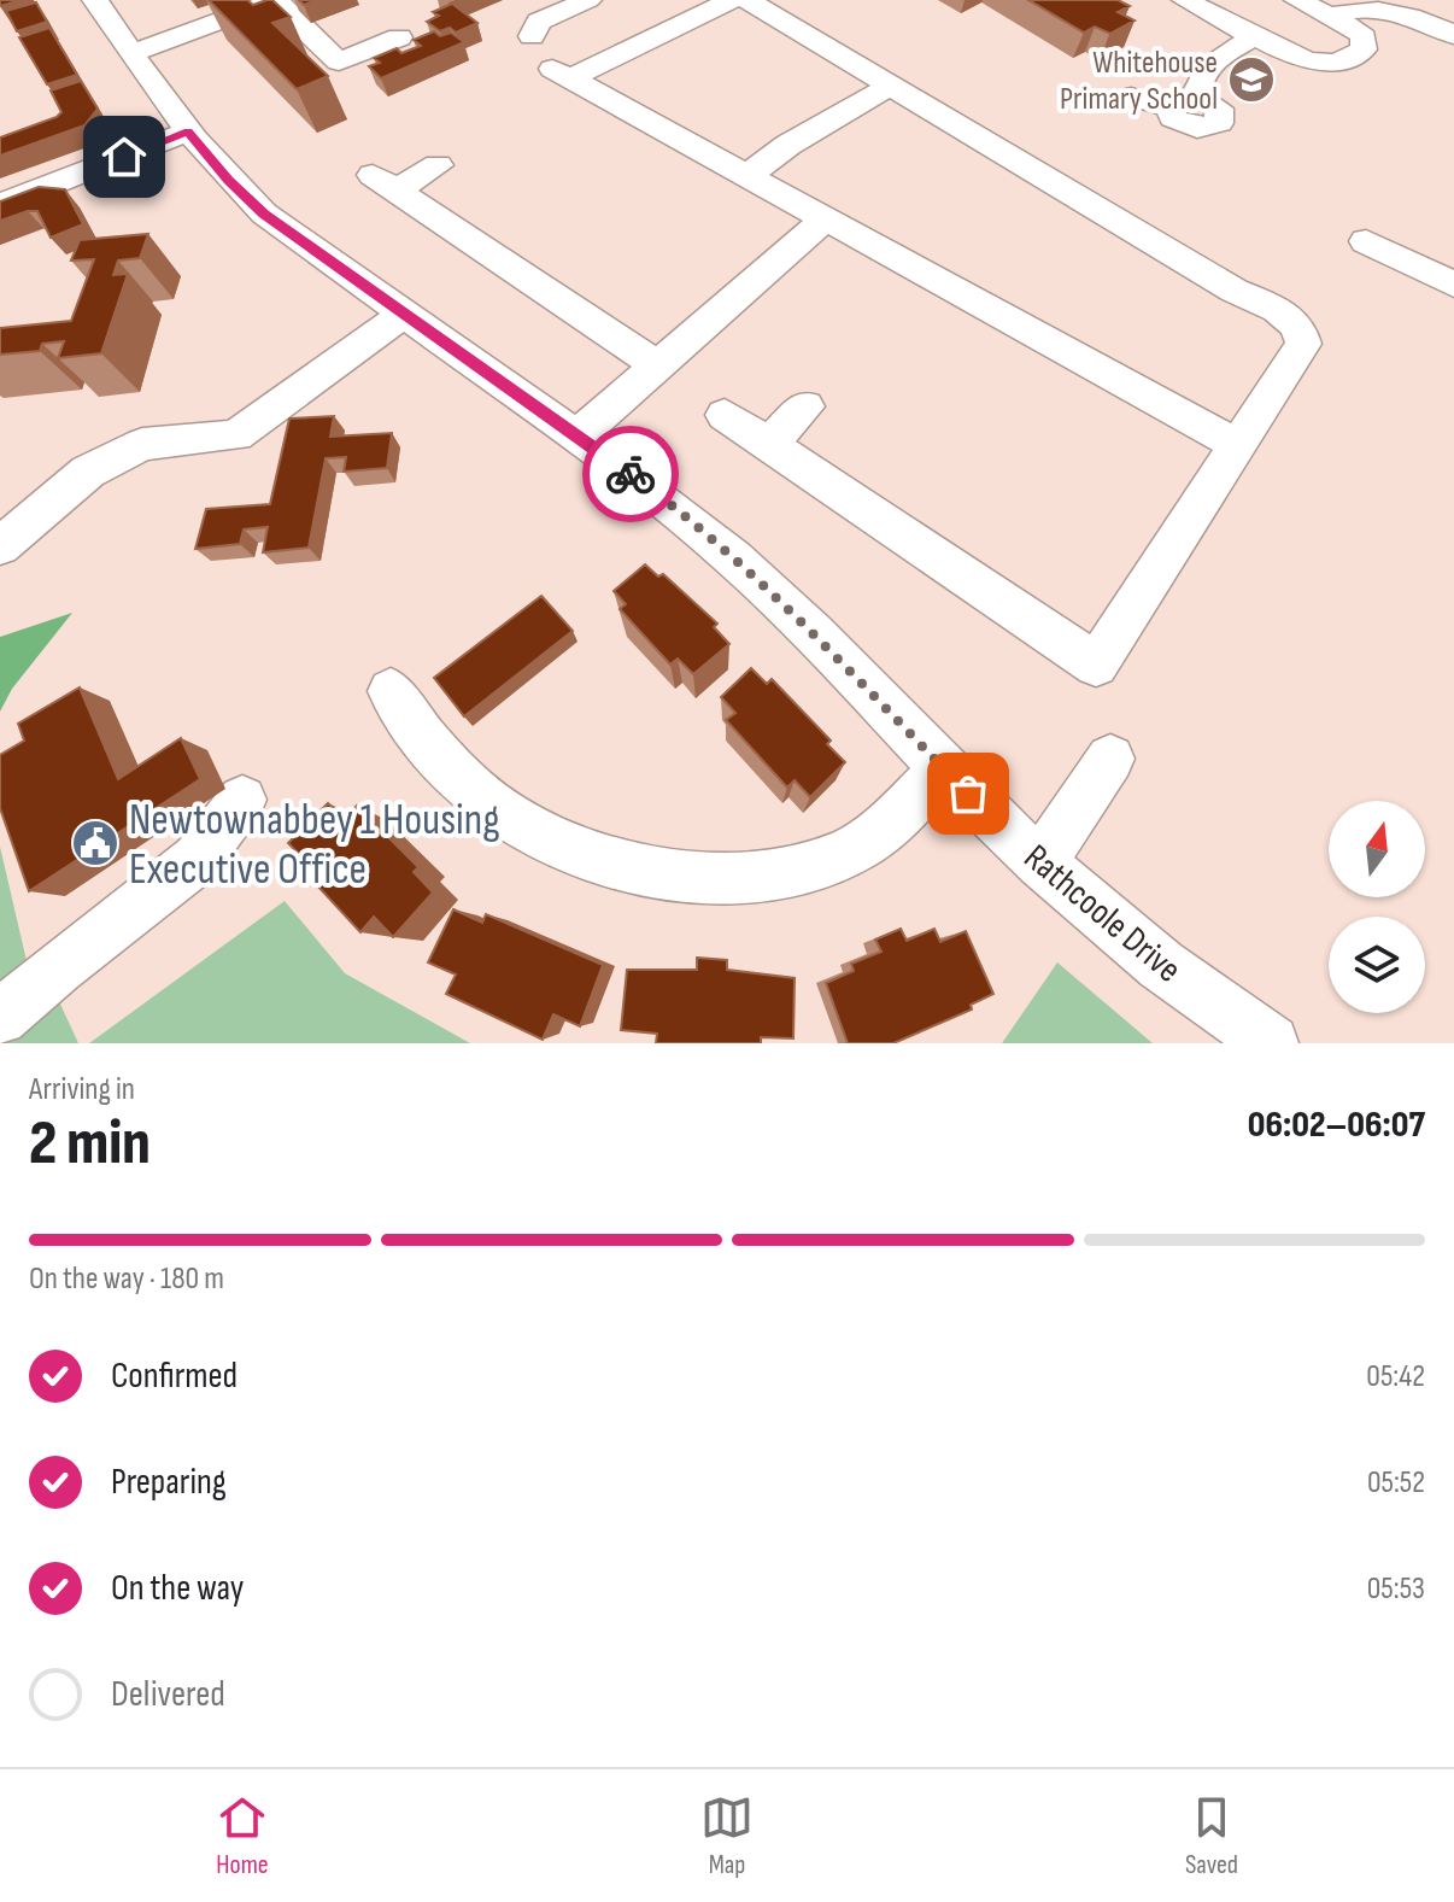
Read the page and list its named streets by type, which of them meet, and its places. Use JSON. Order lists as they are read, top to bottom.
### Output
{
  "streets": {
    "street": ["Rathcoole Drive"]
  },
  "places": {
    "school or university": ["Whitehouse Primary School"],
    "public building": ["Newtownabbey 1 Housing Executive Office"]
  },
  "north": "top",
  "page": {
    "heading": ["2 min", "Arriving in", "06:02–06:07"],
    "bar": "On the way · 180 m",
    "list": [
      ["Confirmed", "05:42"],
      ["Preparing", "05:52"],
      ["On the way", "05:53"],
      "Delivered"
    ],
    "tabs": ["Home", "Map", "Saved"]
  }
}
